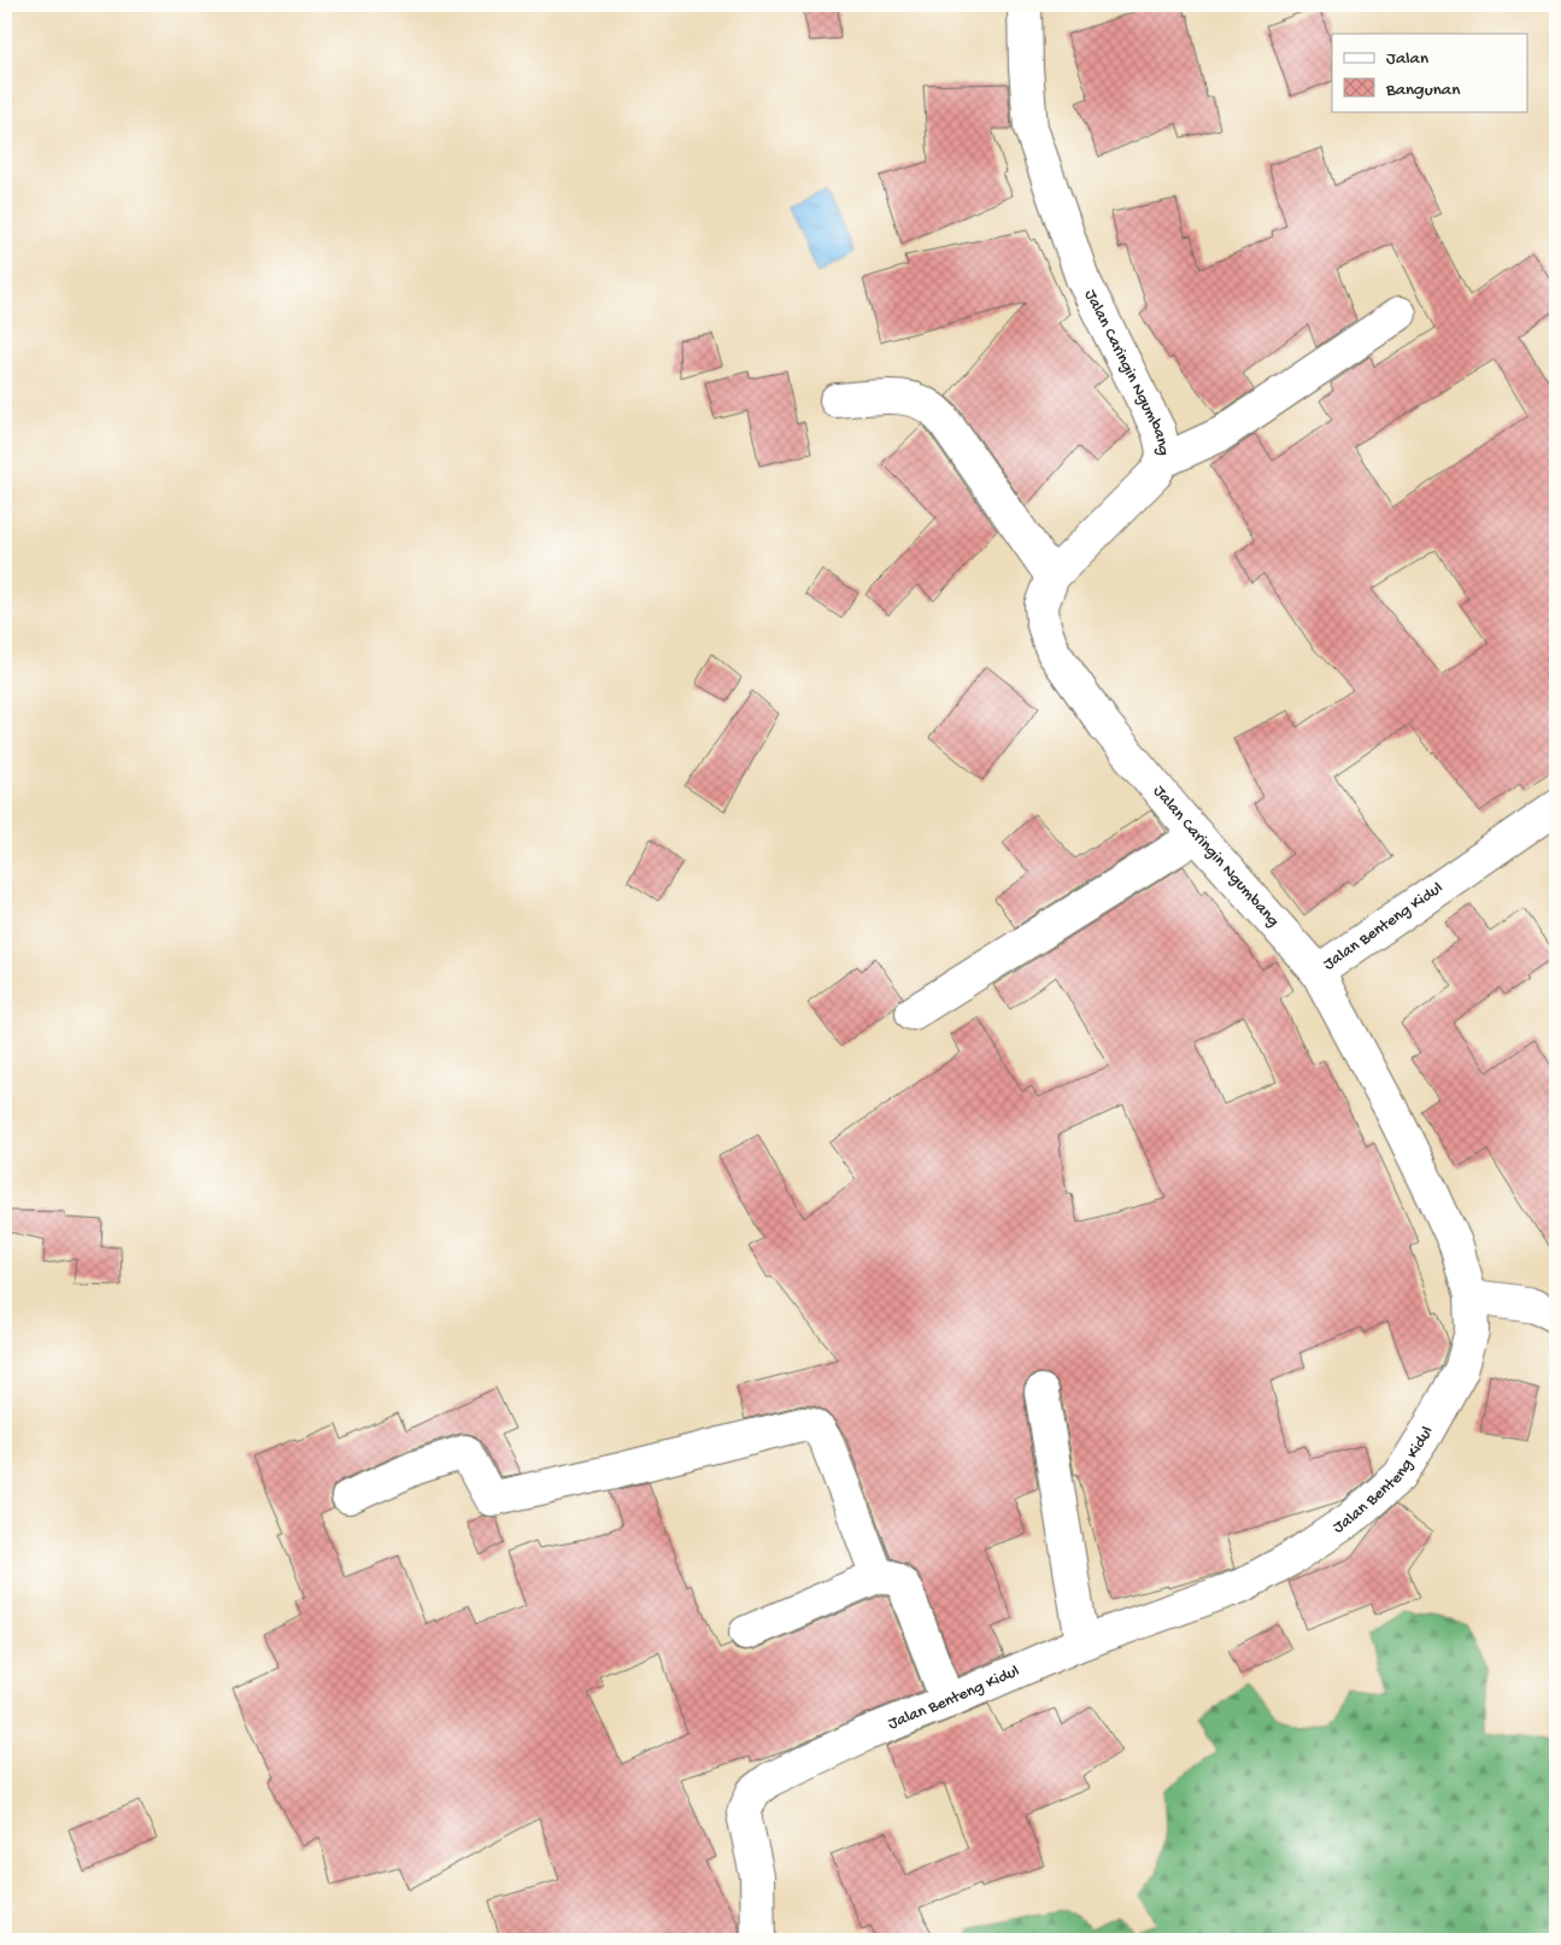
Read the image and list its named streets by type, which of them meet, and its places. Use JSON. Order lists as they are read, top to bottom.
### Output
{
  "streets": {
    "street": ["Jalan Caringin Ngumbang", "Jalan Benteng Kidul"]
  },
  "crossings": [
    ["Jalan Caringin Ngumbang", "Jalan Benteng Kidul"]
  ],
  "legend": ["Jalan", "Bangunan"]
}
